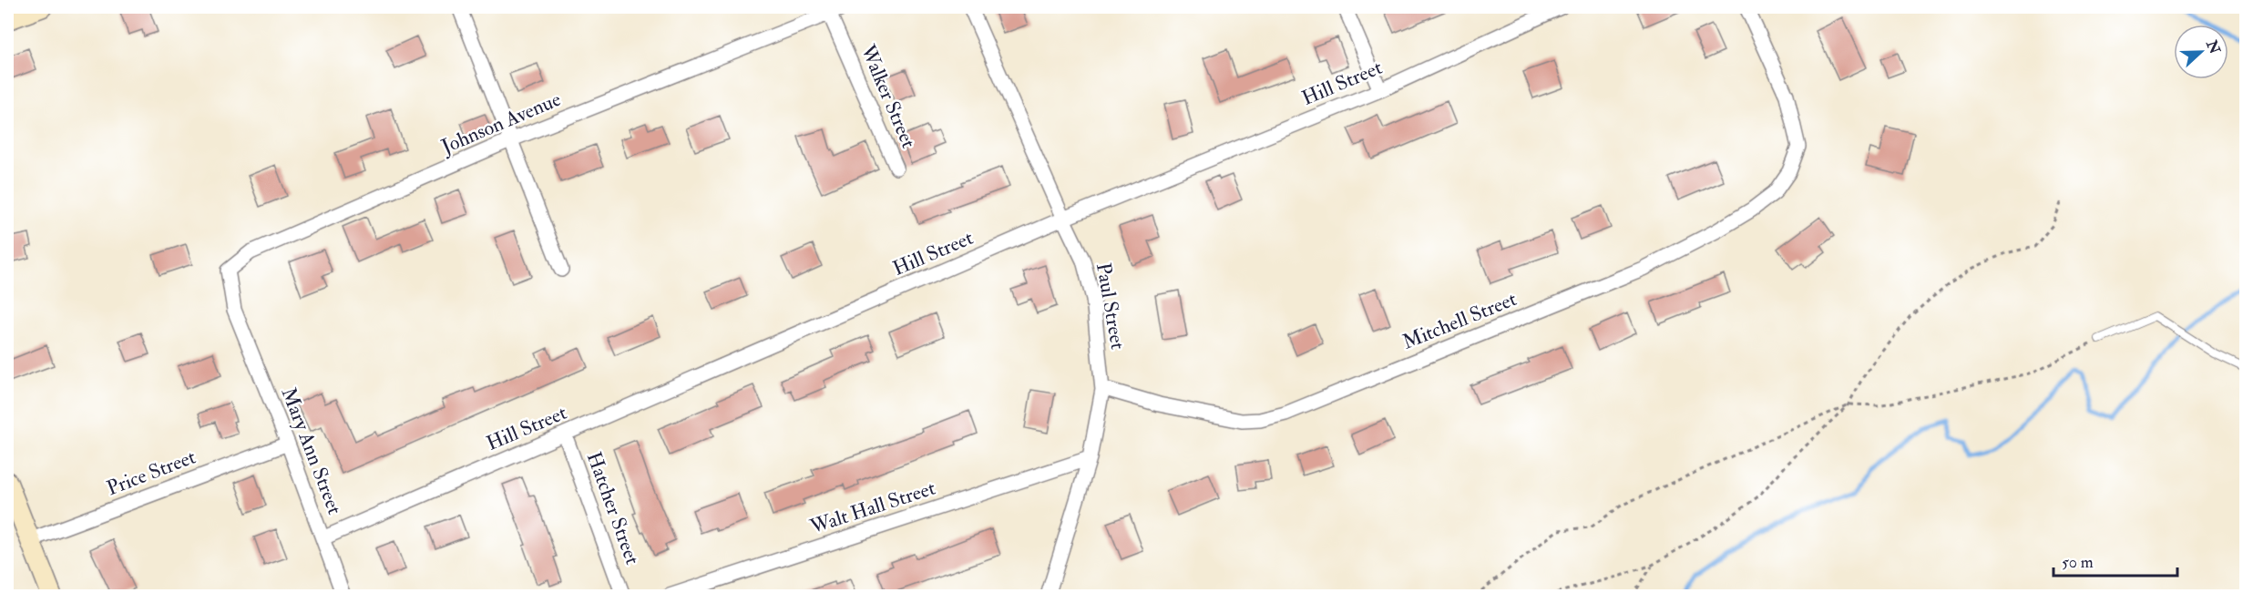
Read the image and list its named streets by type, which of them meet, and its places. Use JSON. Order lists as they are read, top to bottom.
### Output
{
  "streets": {
    "street": [
      "Hill Street",
      "Walker Street",
      "Johnson Avenue",
      "Paul Street",
      "Mitchell Street",
      "Mary Ann Street",
      "Price Street",
      "Walt Hall Street",
      "Hatcher Street"
    ]
  },
  "crossings": [
    ["Hill Street", "Paul Street"],
    ["Hill Street", "Mary Ann Street"],
    ["Hill Street", "Hatcher Street"],
    ["Walker Street", "Johnson Avenue"],
    ["Johnson Avenue", "Mary Ann Street"],
    ["Paul Street", "Mitchell Street"],
    ["Paul Street", "Walt Hall Street"],
    ["Mary Ann Street", "Price Street"]
  ],
  "scale_bar": "50 m",
  "north": "right"
}
